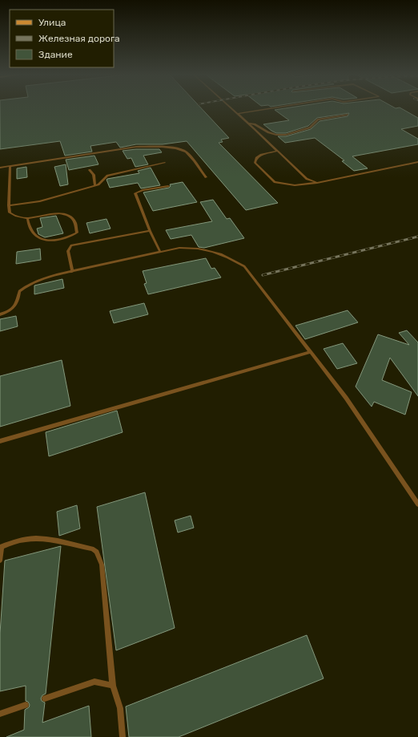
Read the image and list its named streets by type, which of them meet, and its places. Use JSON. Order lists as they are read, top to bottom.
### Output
{
  "legend": ["Улица", "Железная дорога", "Здание"]
}
